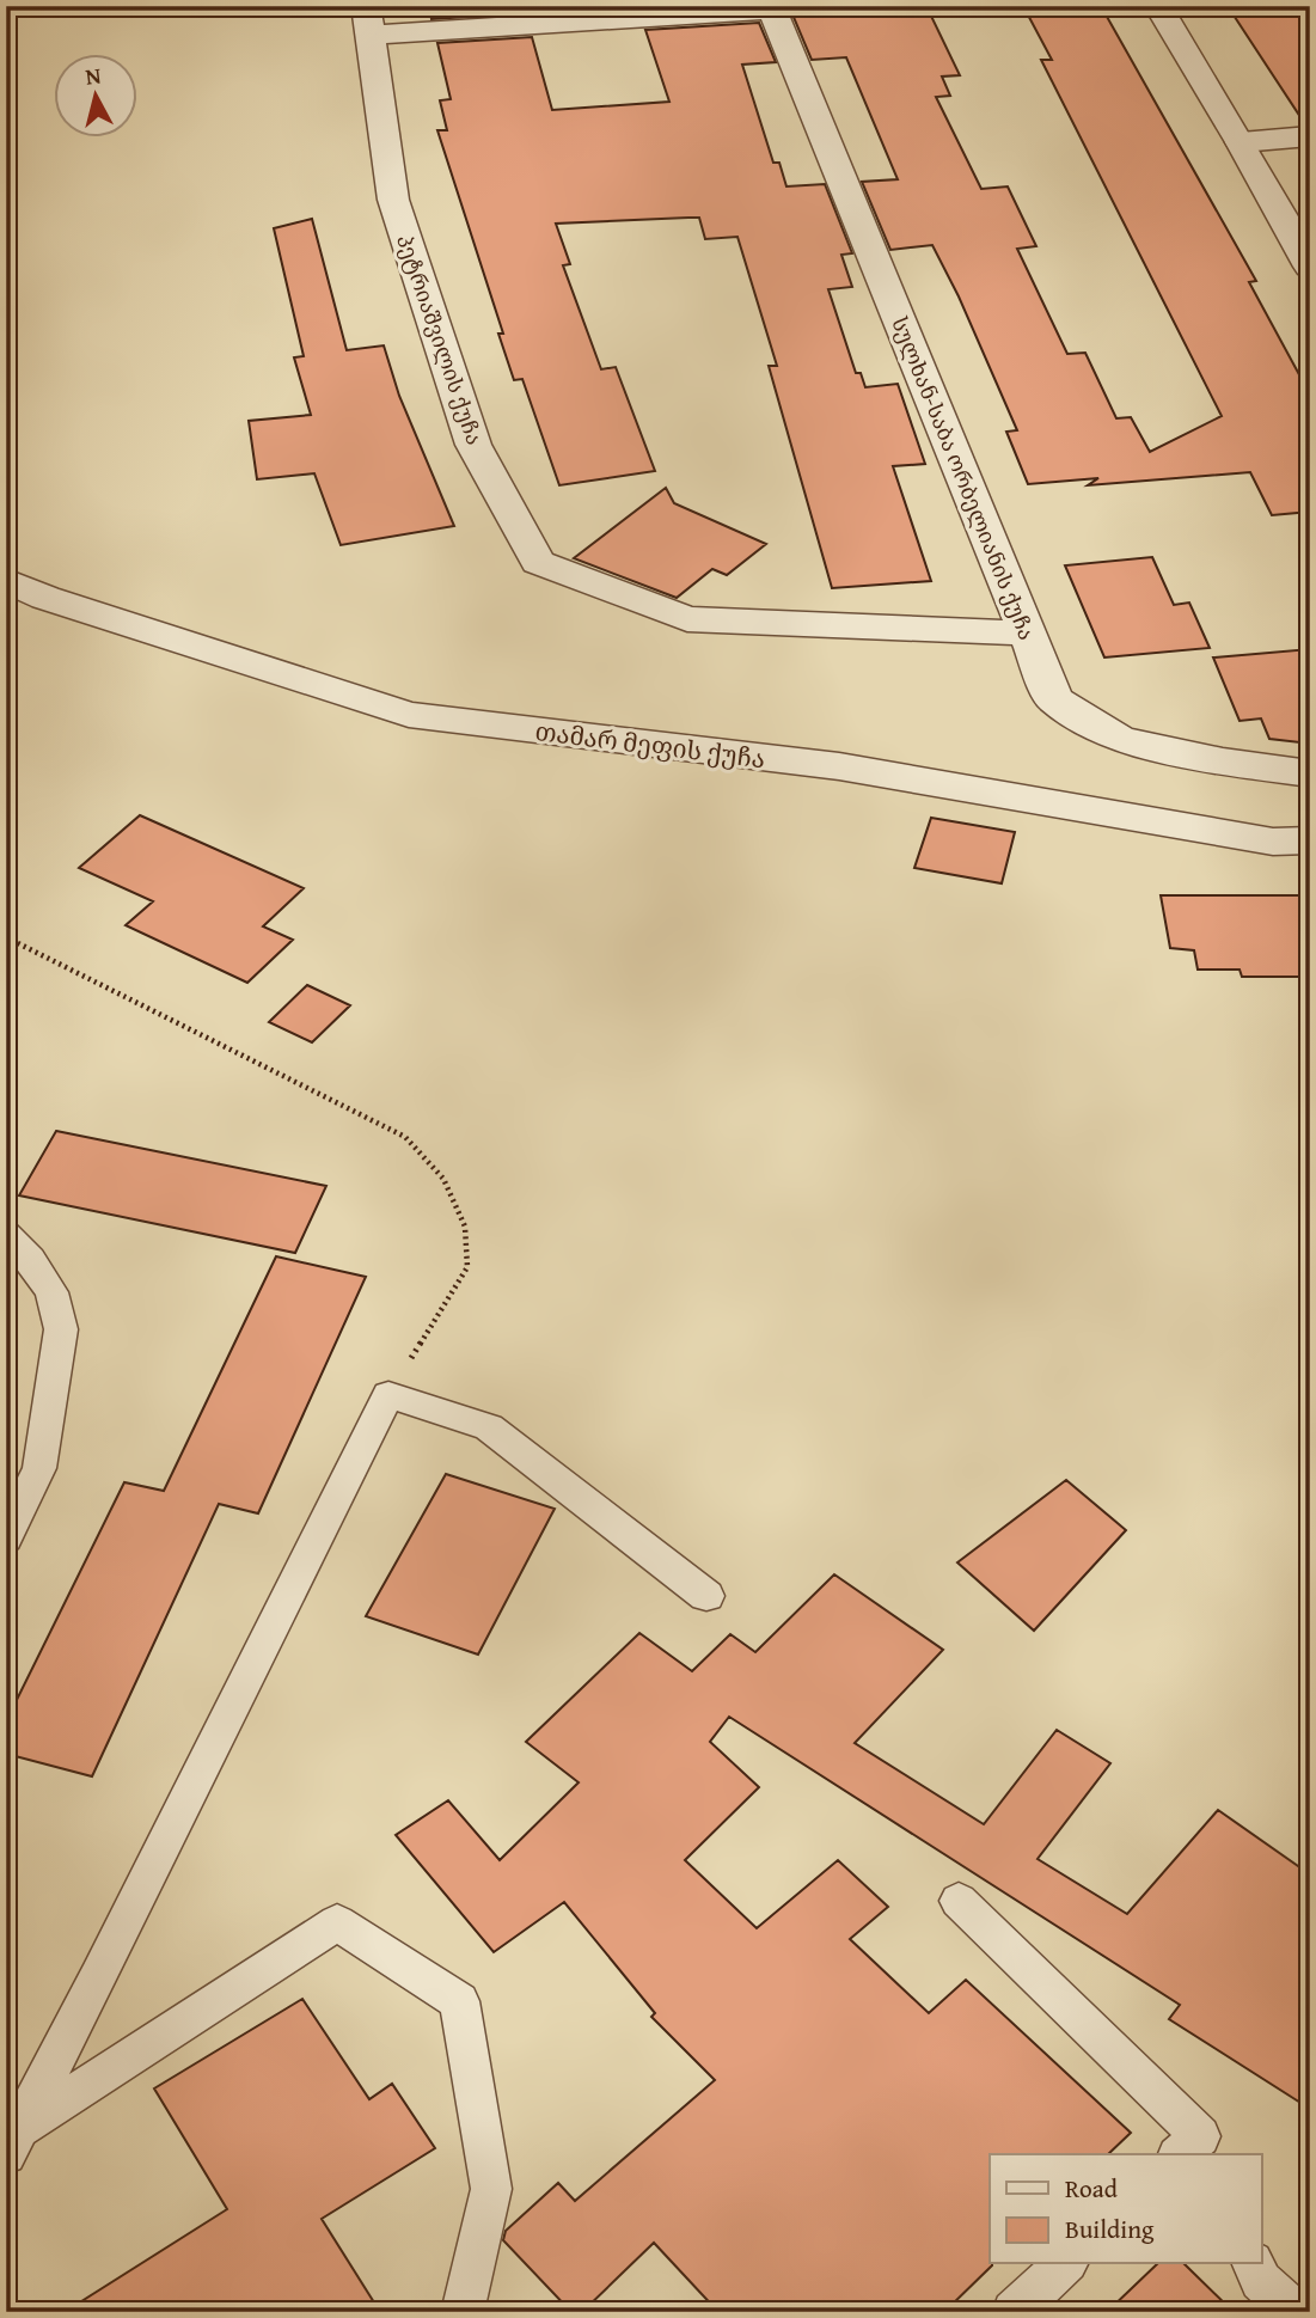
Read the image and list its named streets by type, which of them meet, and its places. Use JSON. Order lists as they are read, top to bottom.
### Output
{
  "streets": {
    "street": ["პეტრიაშვილის ქუჩა", "სულხან-საბა ორბელიანის ქუჩა", "თამარ მეფის ქუჩა"]
  },
  "crossings": [
    ["პეტრიაშვილის ქუჩა", "სულხან-საბა ორბელიანის ქუჩა"]
  ],
  "legend": ["Road", "Building"],
  "north": "top"
}
